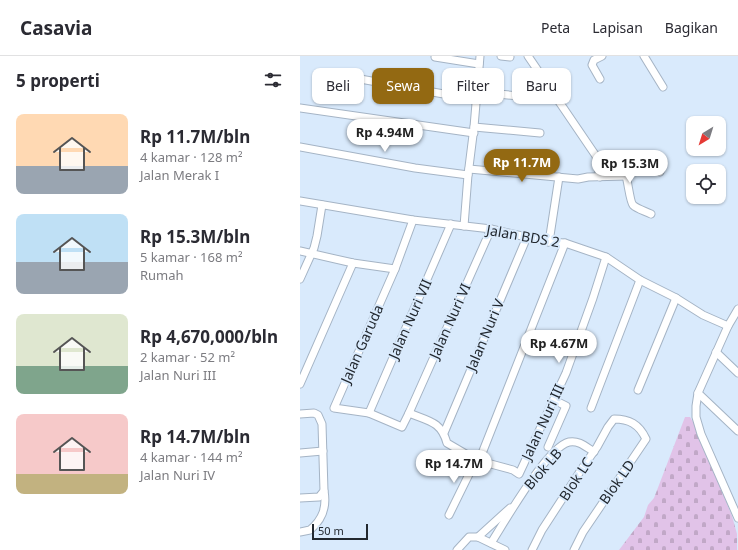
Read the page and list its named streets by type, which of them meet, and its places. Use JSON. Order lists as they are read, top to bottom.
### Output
{
  "streets": {
    "street": [
      "Jalan BDS 2",
      "Jalan Nuri VII",
      "Jalan Nuri VI",
      "Jalan Nuri V",
      "Jalan Garuda",
      "Jalan Nuri III",
      "Blok LB",
      "Blok LC",
      "Blok LD"
    ]
  },
  "crossings": [
    ["Jalan BDS 2", "Jalan Nuri VII"],
    ["Jalan BDS 2", "Jalan Nuri VI"],
    ["Jalan BDS 2", "Jalan Nuri V"],
    ["Jalan BDS 2", "Jalan Nuri III"],
    ["Jalan Nuri VII", "Jalan Nuri VI"],
    ["Jalan Nuri VII", "Jalan Garuda"],
    ["Jalan Nuri VI", "Jalan Garuda"],
    ["Blok LB", "Blok LC"],
    ["Blok LC", "Blok LD"]
  ],
  "scale_bar": "50 m",
  "north": "bottom left",
  "page": {
    "header": "Casavia",
    "nav": ["Peta", "Lapisan", "Bagikan"],
    "heading": "5 properti",
    "chip": [
      "Beli",
      "Sewa",
      "Filter",
      "Baru"
    ],
    "list": [
      {
        "name": "Rp 11.7M/bln",
        "note": "4 kamar · 128 m² · Jalan Merak I"
      },
      {
        "name": "Rp 15.3M/bln",
        "note": "5 kamar · 168 m² · Rumah"
      },
      {
        "name": "Rp 4,670,000/bln",
        "note": "2 kamar · 52 m² · Jalan Nuri III"
      },
      {
        "name": "Rp 14.7M/bln",
        "note": "4 kamar · 144 m² · Jalan Nuri IV"
      }
    ],
    "price": [
      "Rp 4.94M",
      "Rp 11.7M",
      "Rp 15.3M",
      "Rp 4.67M",
      "Rp 14.7M"
    ],
    "scale": "50 m"
  }
}
